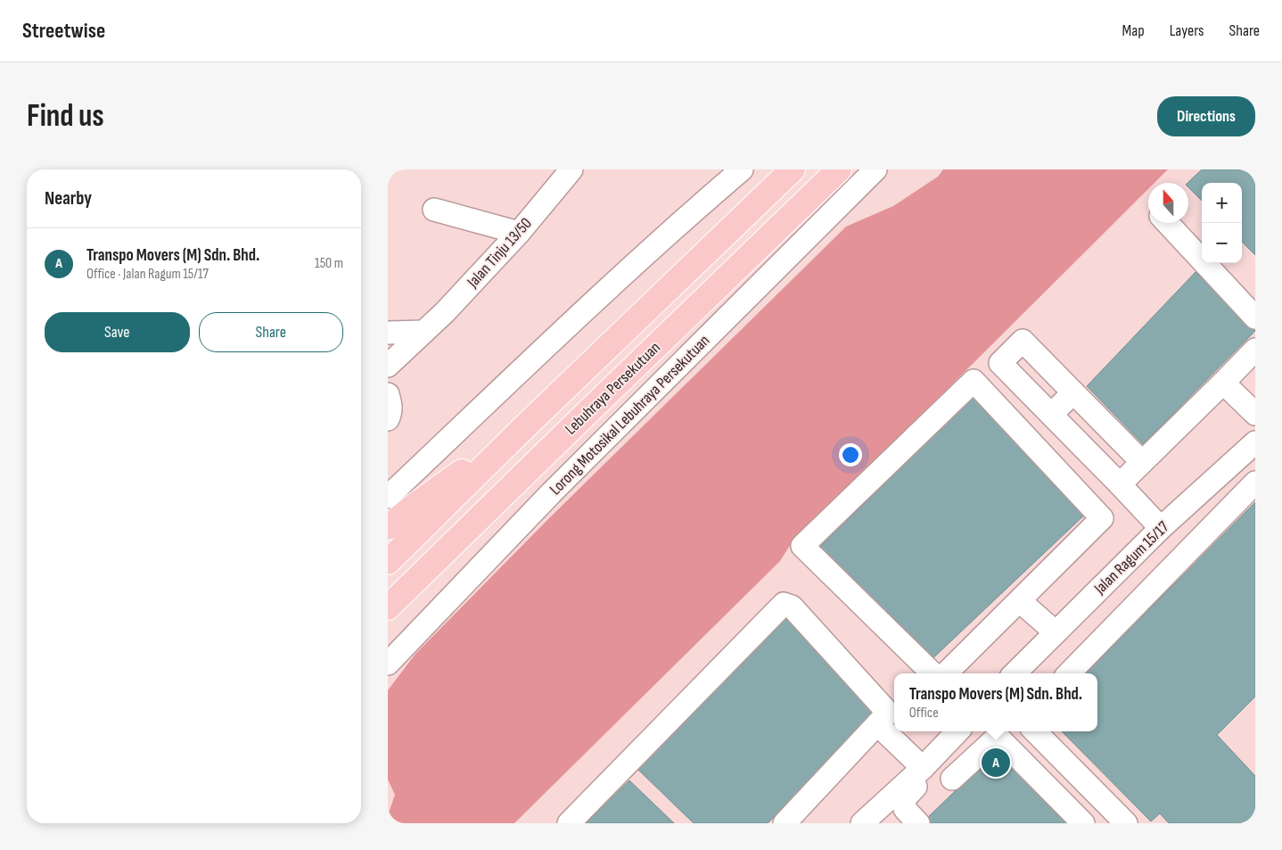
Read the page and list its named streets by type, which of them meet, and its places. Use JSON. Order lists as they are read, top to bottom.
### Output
{
  "streets": {
    "highway": ["Lebuhraya Persekutuan"],
    "street": ["Jalan Tinju 13/50", "Lorong Motosikal Lebuhraya Persekutuan", "Jalan Ragum 15/17"]
  },
  "north": "top",
  "page": {
    "header": "Streetwise",
    "nav": ["Map", "Layers", "Share"],
    "buttons": [
      "Directions",
      ["Save", "Share"]
    ],
    "title": "Find us",
    "heading": "Nearby",
    "map_buttons": ["+", "−"],
    "list": [
      {
        "mark": "A",
        "name": "Transpo Movers (M) Sdn. Bhd.",
        "note": "Office · Jalan Ragum 15/17",
        "value": "150 m"
      }
    ],
    "popup": ["Transpo Movers (M) Sdn. Bhd.", "Office"],
    "pins": "A"
  }
}
